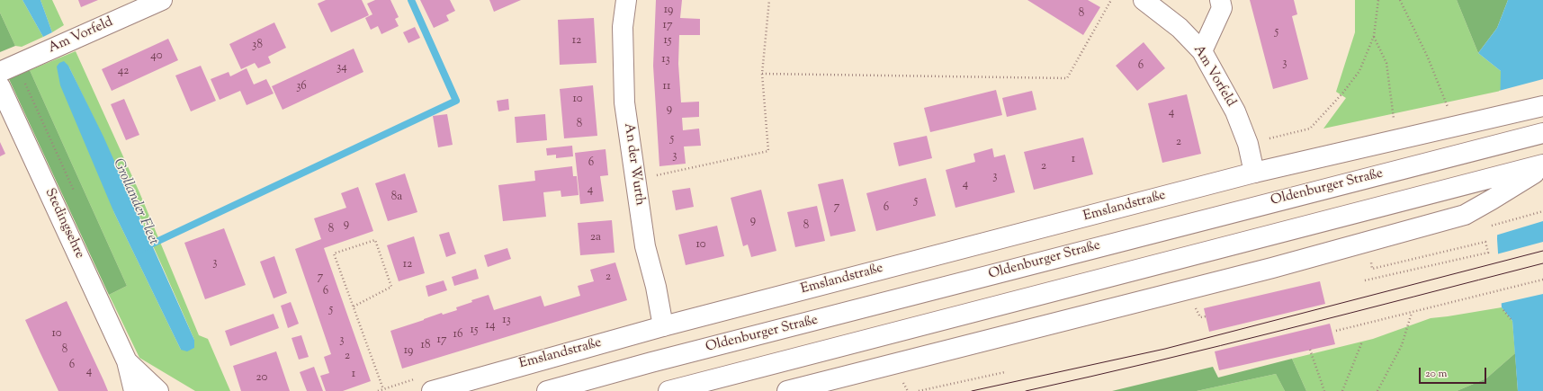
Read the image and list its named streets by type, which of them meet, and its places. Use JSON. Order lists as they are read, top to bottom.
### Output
{
  "streets": {
    "main road": [
      "Am Vorfeld",
      "An der Wurth",
      "Oldenburger Straße",
      "Emslandstraße",
      "Stedingsehre"
    ]
  },
  "crossings": [
    ["Am Vorfeld", "Emslandstraße"],
    ["An der Wurth", "Emslandstraße"]
  ],
  "water": ["Grollander Fleet"],
  "house_numbers": [
    "19",
    "8",
    "17",
    "5",
    "12",
    "15",
    "38",
    "40",
    "13",
    "3",
    "6",
    "34",
    "42",
    "36",
    "11",
    "10",
    "9",
    "4",
    "8",
    "5",
    "2",
    "3",
    "1",
    "6",
    "2",
    "3",
    "4",
    "4",
    "8a",
    "5",
    "7",
    "6",
    "9",
    "9",
    "8",
    "8",
    "2a",
    "10",
    "3",
    "12",
    "7",
    "2",
    "6",
    "5",
    "13",
    "14",
    "15",
    "10",
    "16",
    "3",
    "17",
    "18",
    "8",
    "19",
    "2",
    "6",
    "4",
    "1",
    "20"
  ],
  "scale_bar": "20 m"
}
